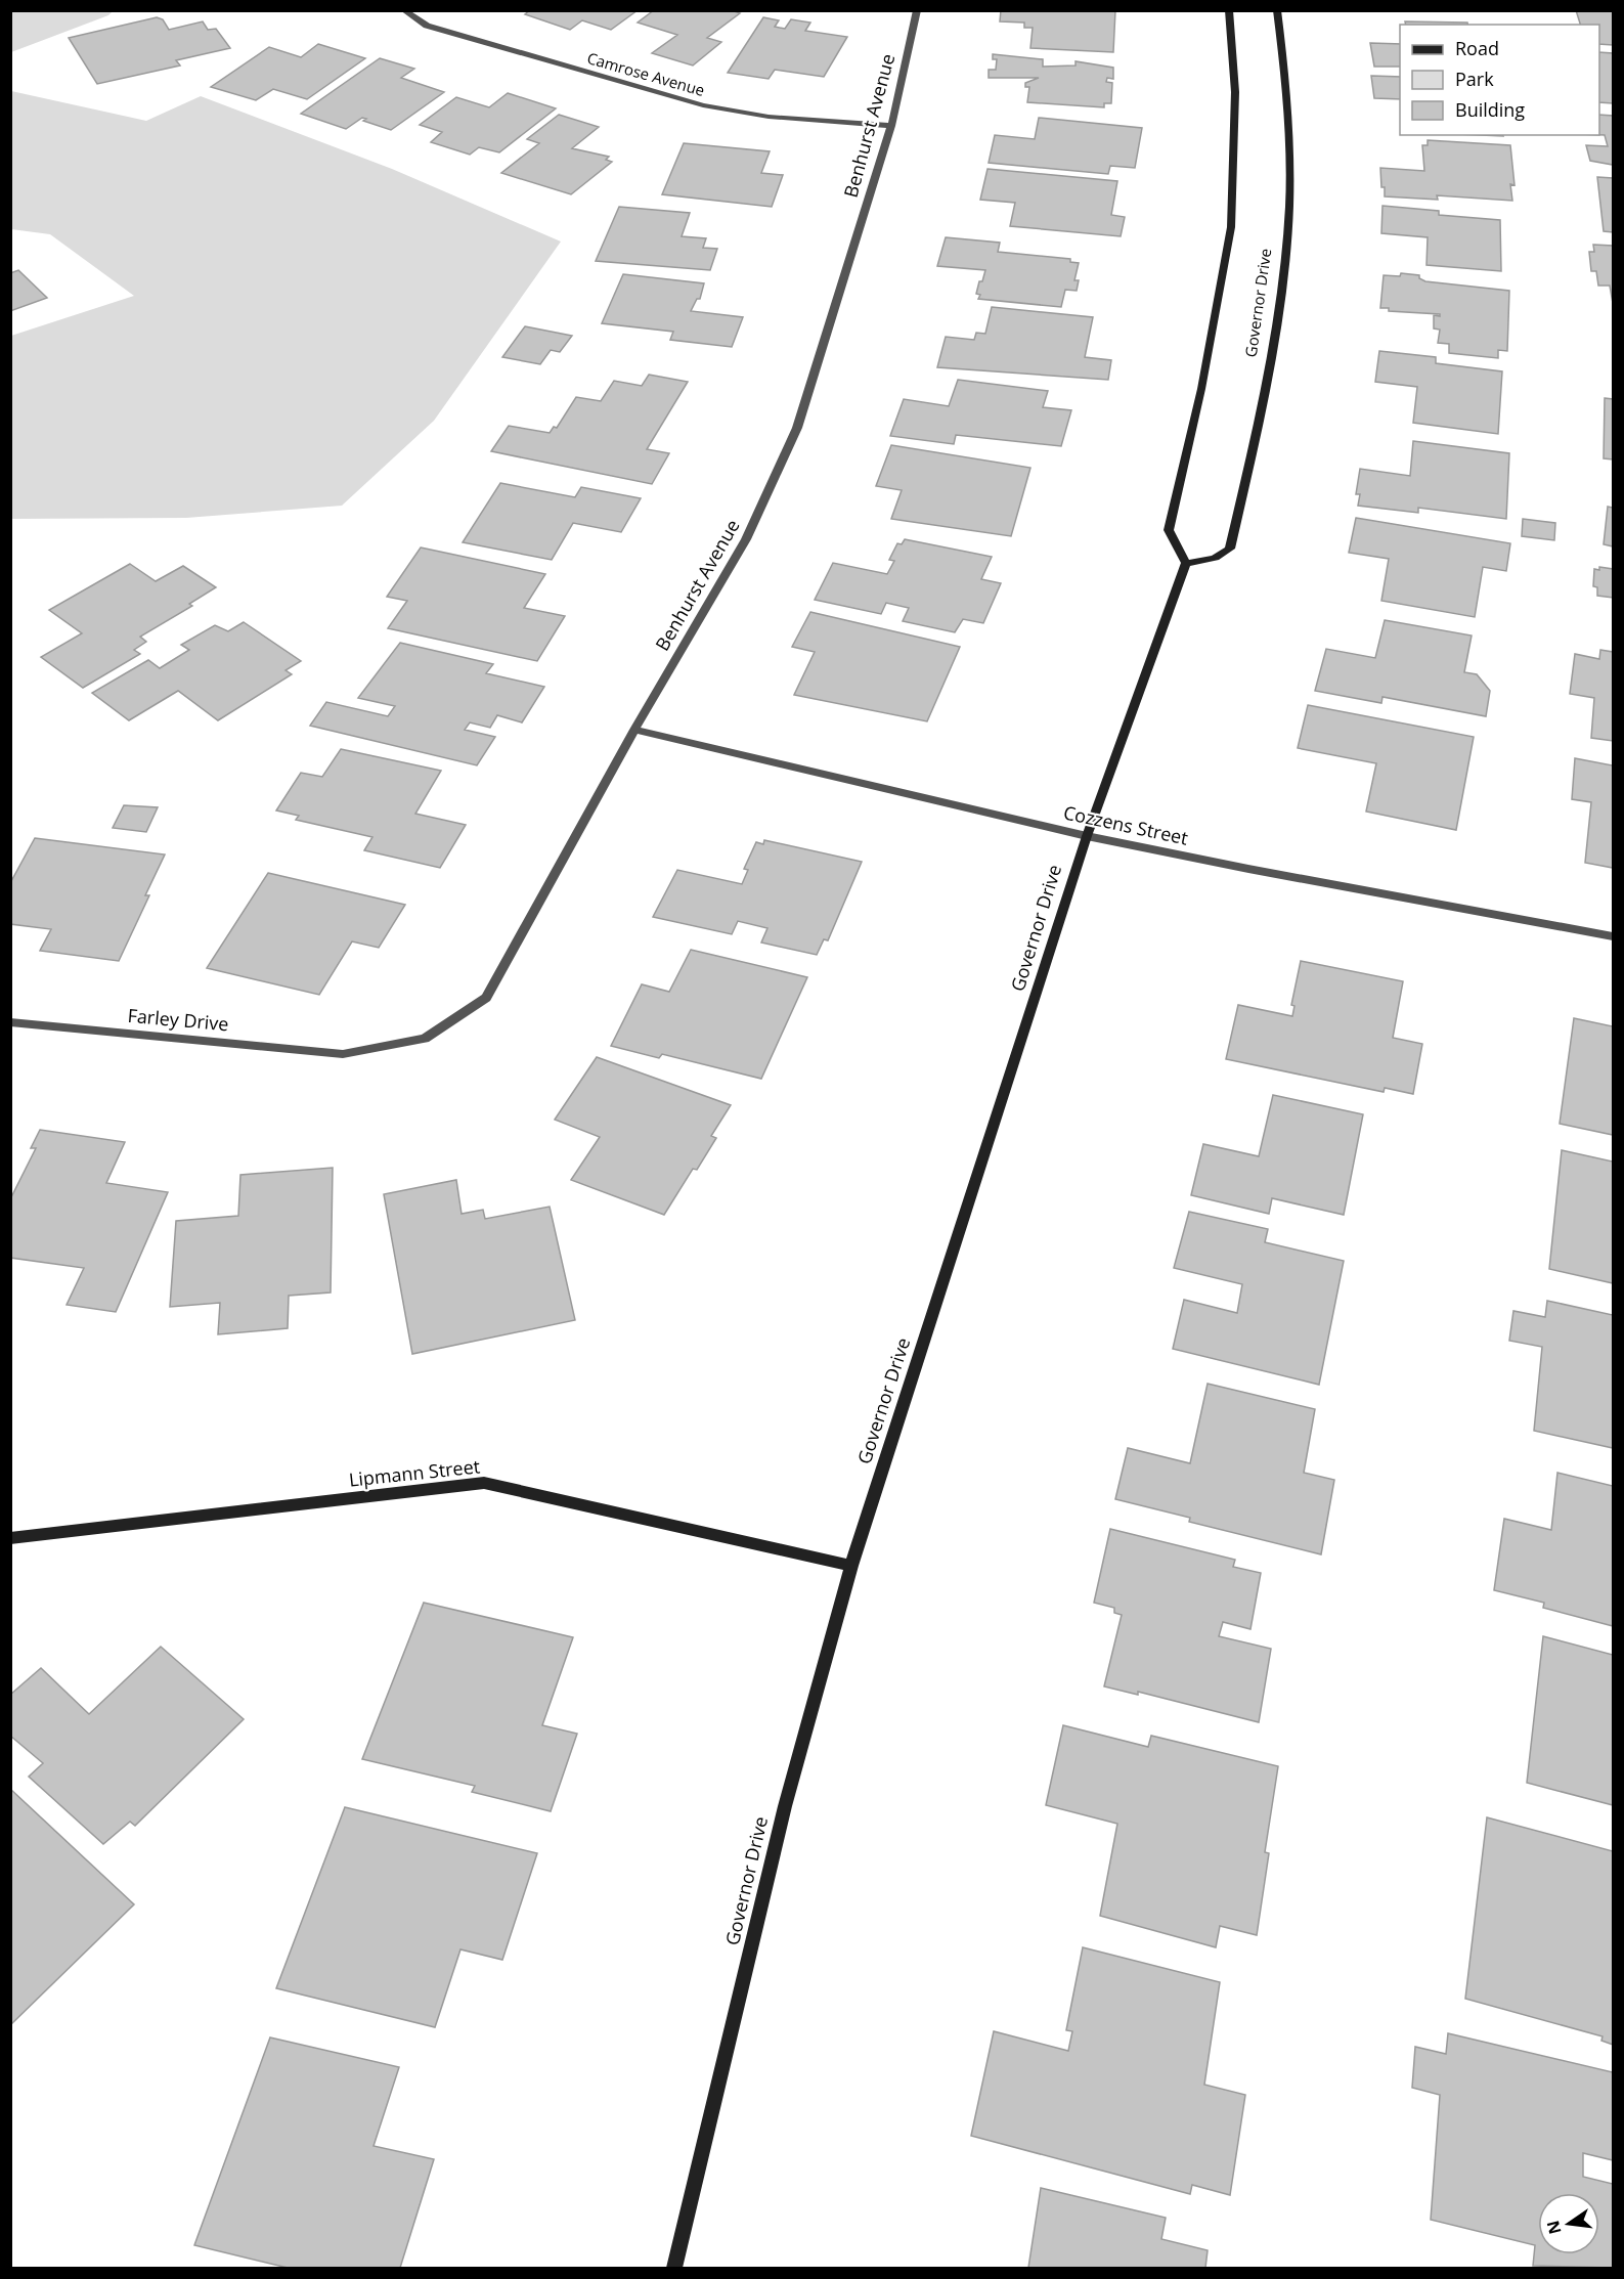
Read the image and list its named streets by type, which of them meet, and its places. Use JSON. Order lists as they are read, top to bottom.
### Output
{
  "streets": {
    "main road": ["Governor Drive", "Lipmann Street"],
    "street": [
      "Camrose Avenue",
      "Benhurst Avenue",
      "Cozzens Street",
      "Farley Drive"
    ]
  },
  "crossings": [
    ["Camrose Avenue", "Benhurst Avenue"],
    ["Benhurst Avenue", "Cozzens Street"],
    ["Benhurst Avenue", "Farley Drive"],
    ["Governor Drive", "Cozzens Street"],
    ["Governor Drive", "Lipmann Street"]
  ],
  "legend": ["Road", "Park", "Building"],
  "north": "left"
}
